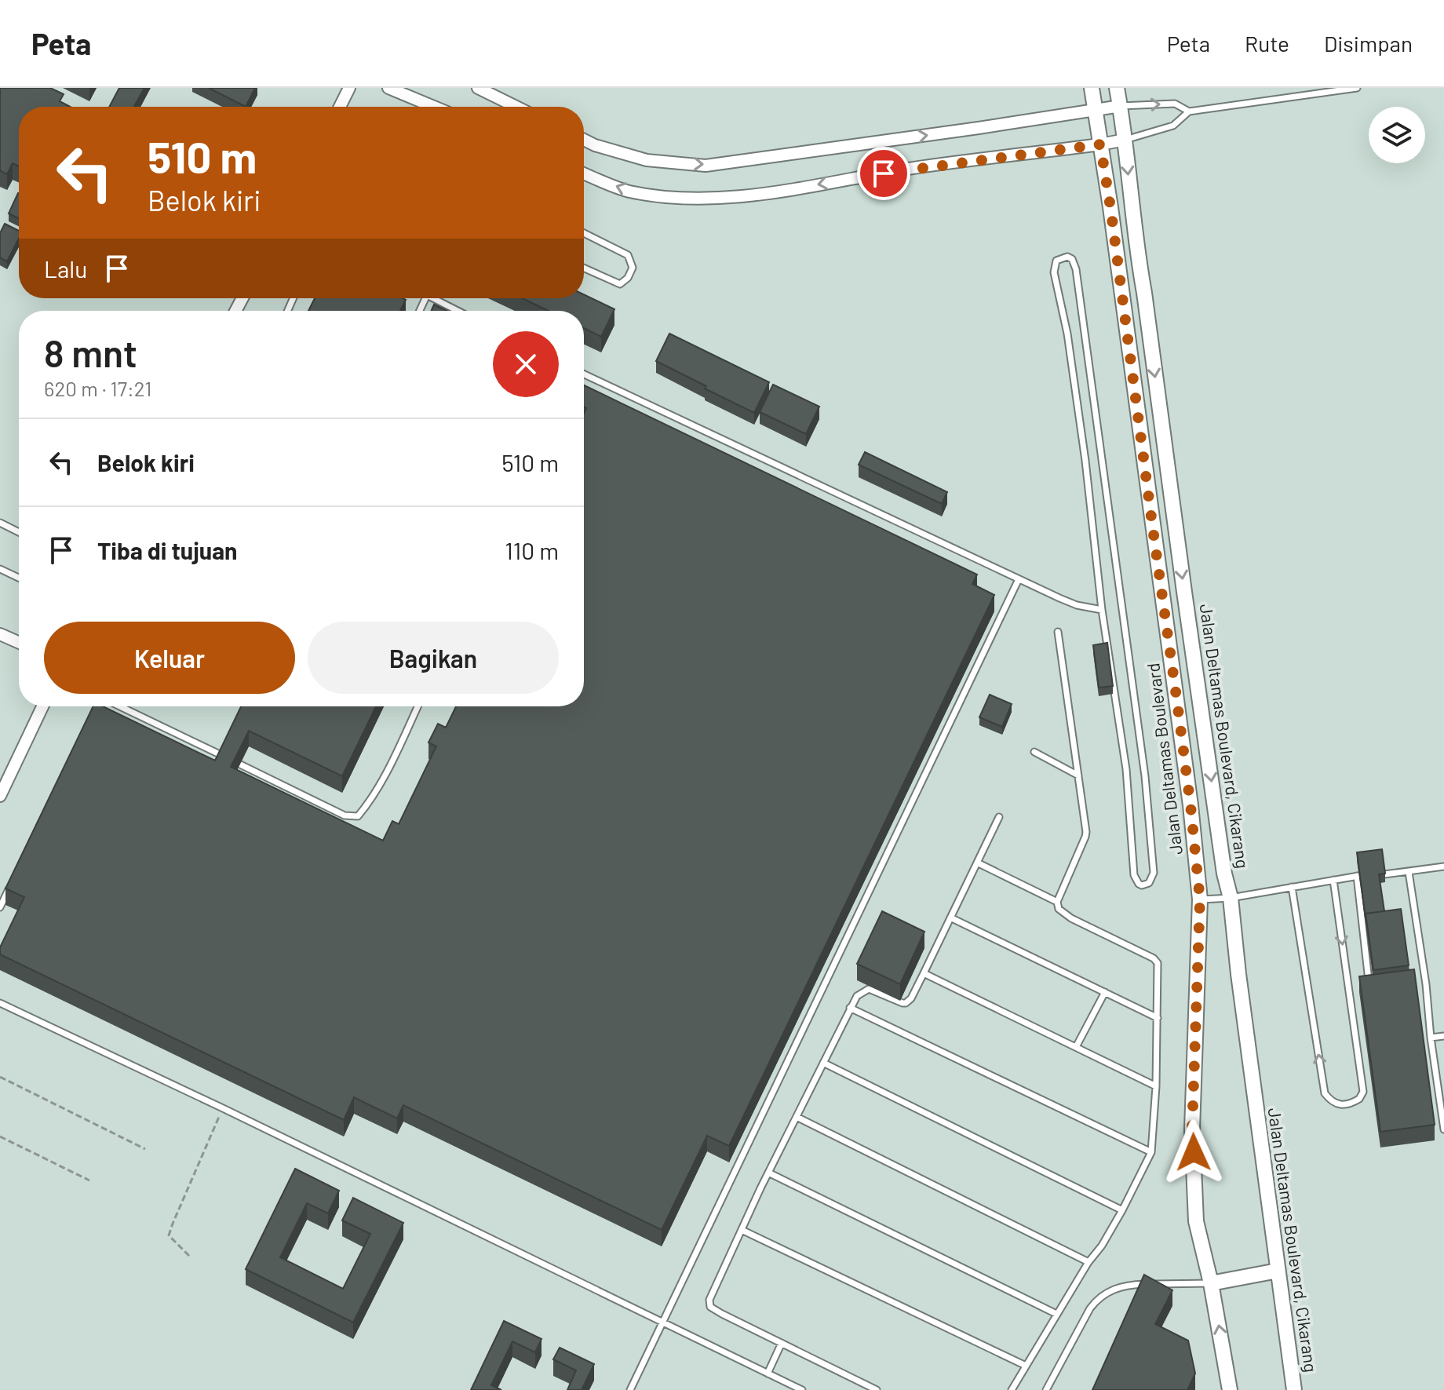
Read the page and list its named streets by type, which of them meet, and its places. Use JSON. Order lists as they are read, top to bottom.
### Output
{
  "streets": {
    "street": ["Jalan Deltamas Boulevard, Cikarang", "Jalan Deltamas Boulevard"]
  },
  "one_way": ["Jalan Deltamas Boulevard, Cikarang"],
  "page": {
    "header": "Peta",
    "nav": ["Peta", "Rute", "Disimpan"],
    "turn": ["510 m", "Belok kiri"],
    "then": "Lalu",
    "heading": ["8 mnt", "620 m · 17:21"],
    "list": [
      {
        "name": "Belok kiri",
        "value": "510 m"
      },
      {
        "name": "Tiba di tujuan",
        "value": "110 m"
      }
    ],
    "buttons": ["Keluar", "Bagikan"]
  }
}
